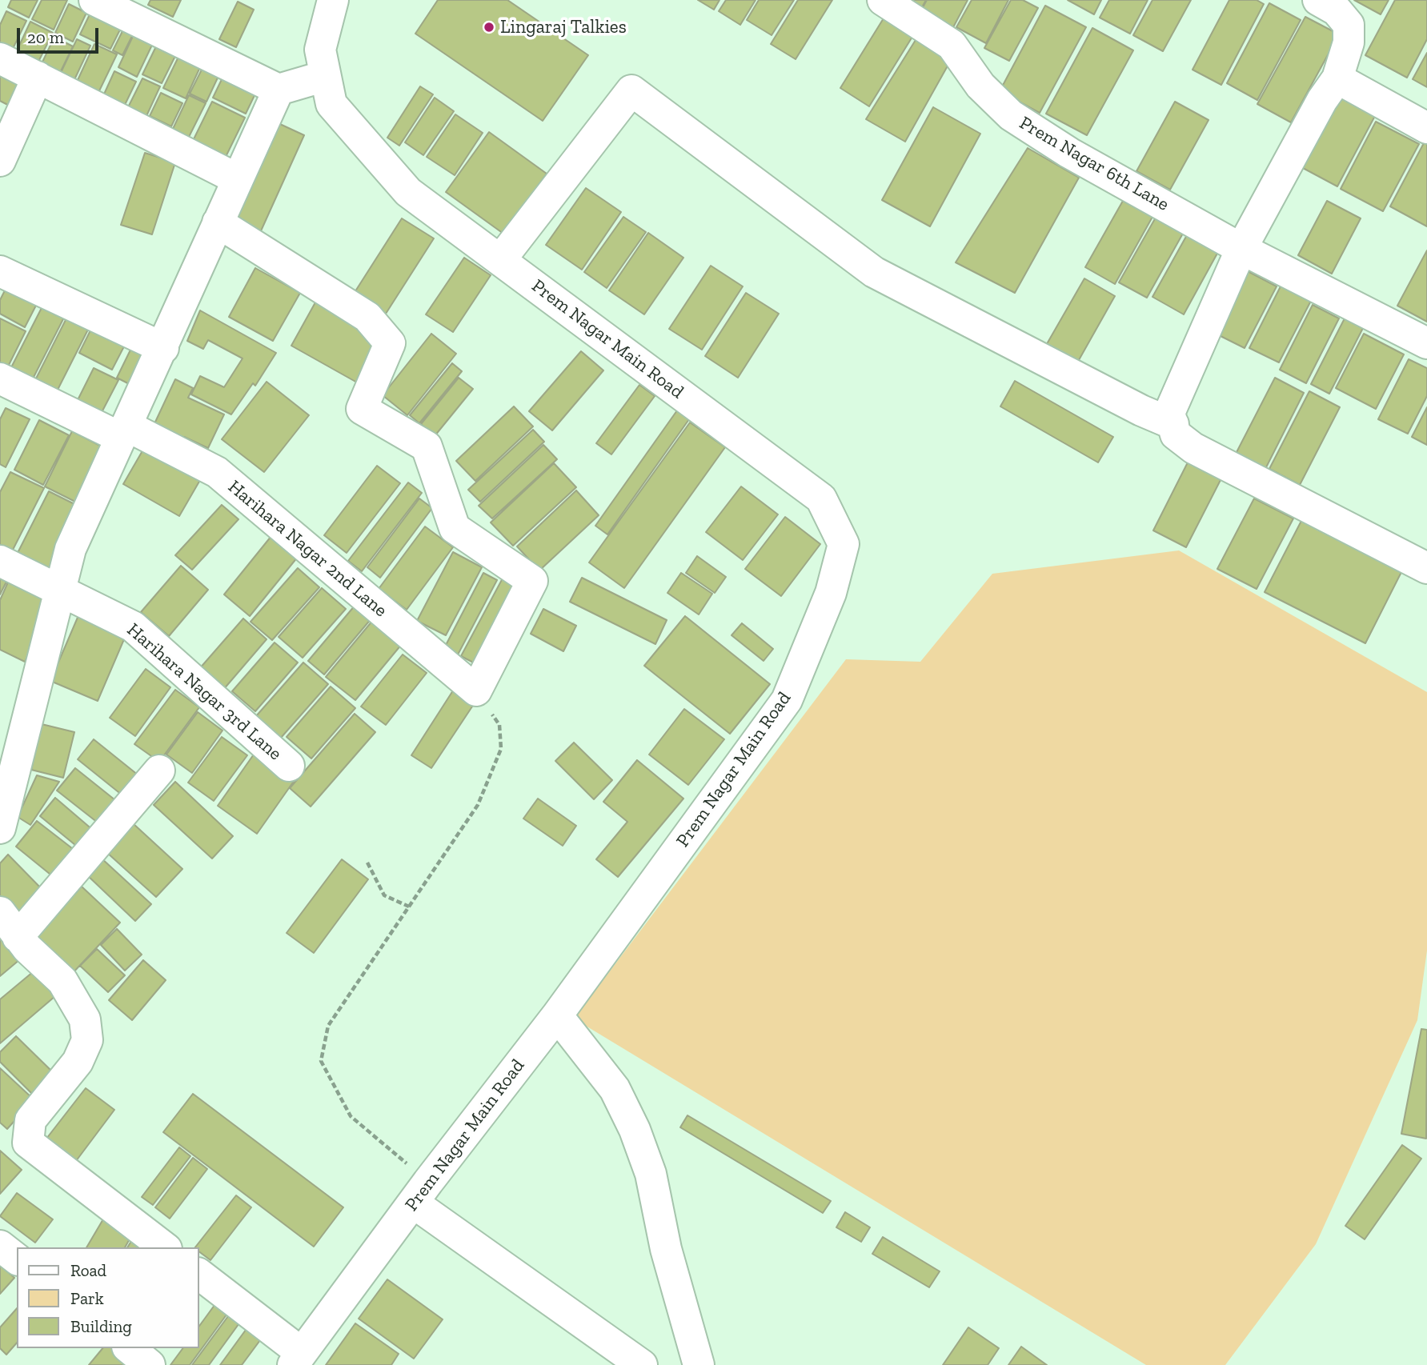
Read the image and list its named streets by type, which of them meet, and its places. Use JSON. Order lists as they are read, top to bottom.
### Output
{
  "streets": {
    "street": [
      "Prem Nagar 6th Lane",
      "Prem Nagar Main Road",
      "Harihara Nagar 2nd Lane",
      "Harihara Nagar 3rd Lane"
    ]
  },
  "places": ["Lingaraj Talkies"],
  "legend": ["Road", "Park", "Building"],
  "scale_bar": "20 m"
}
